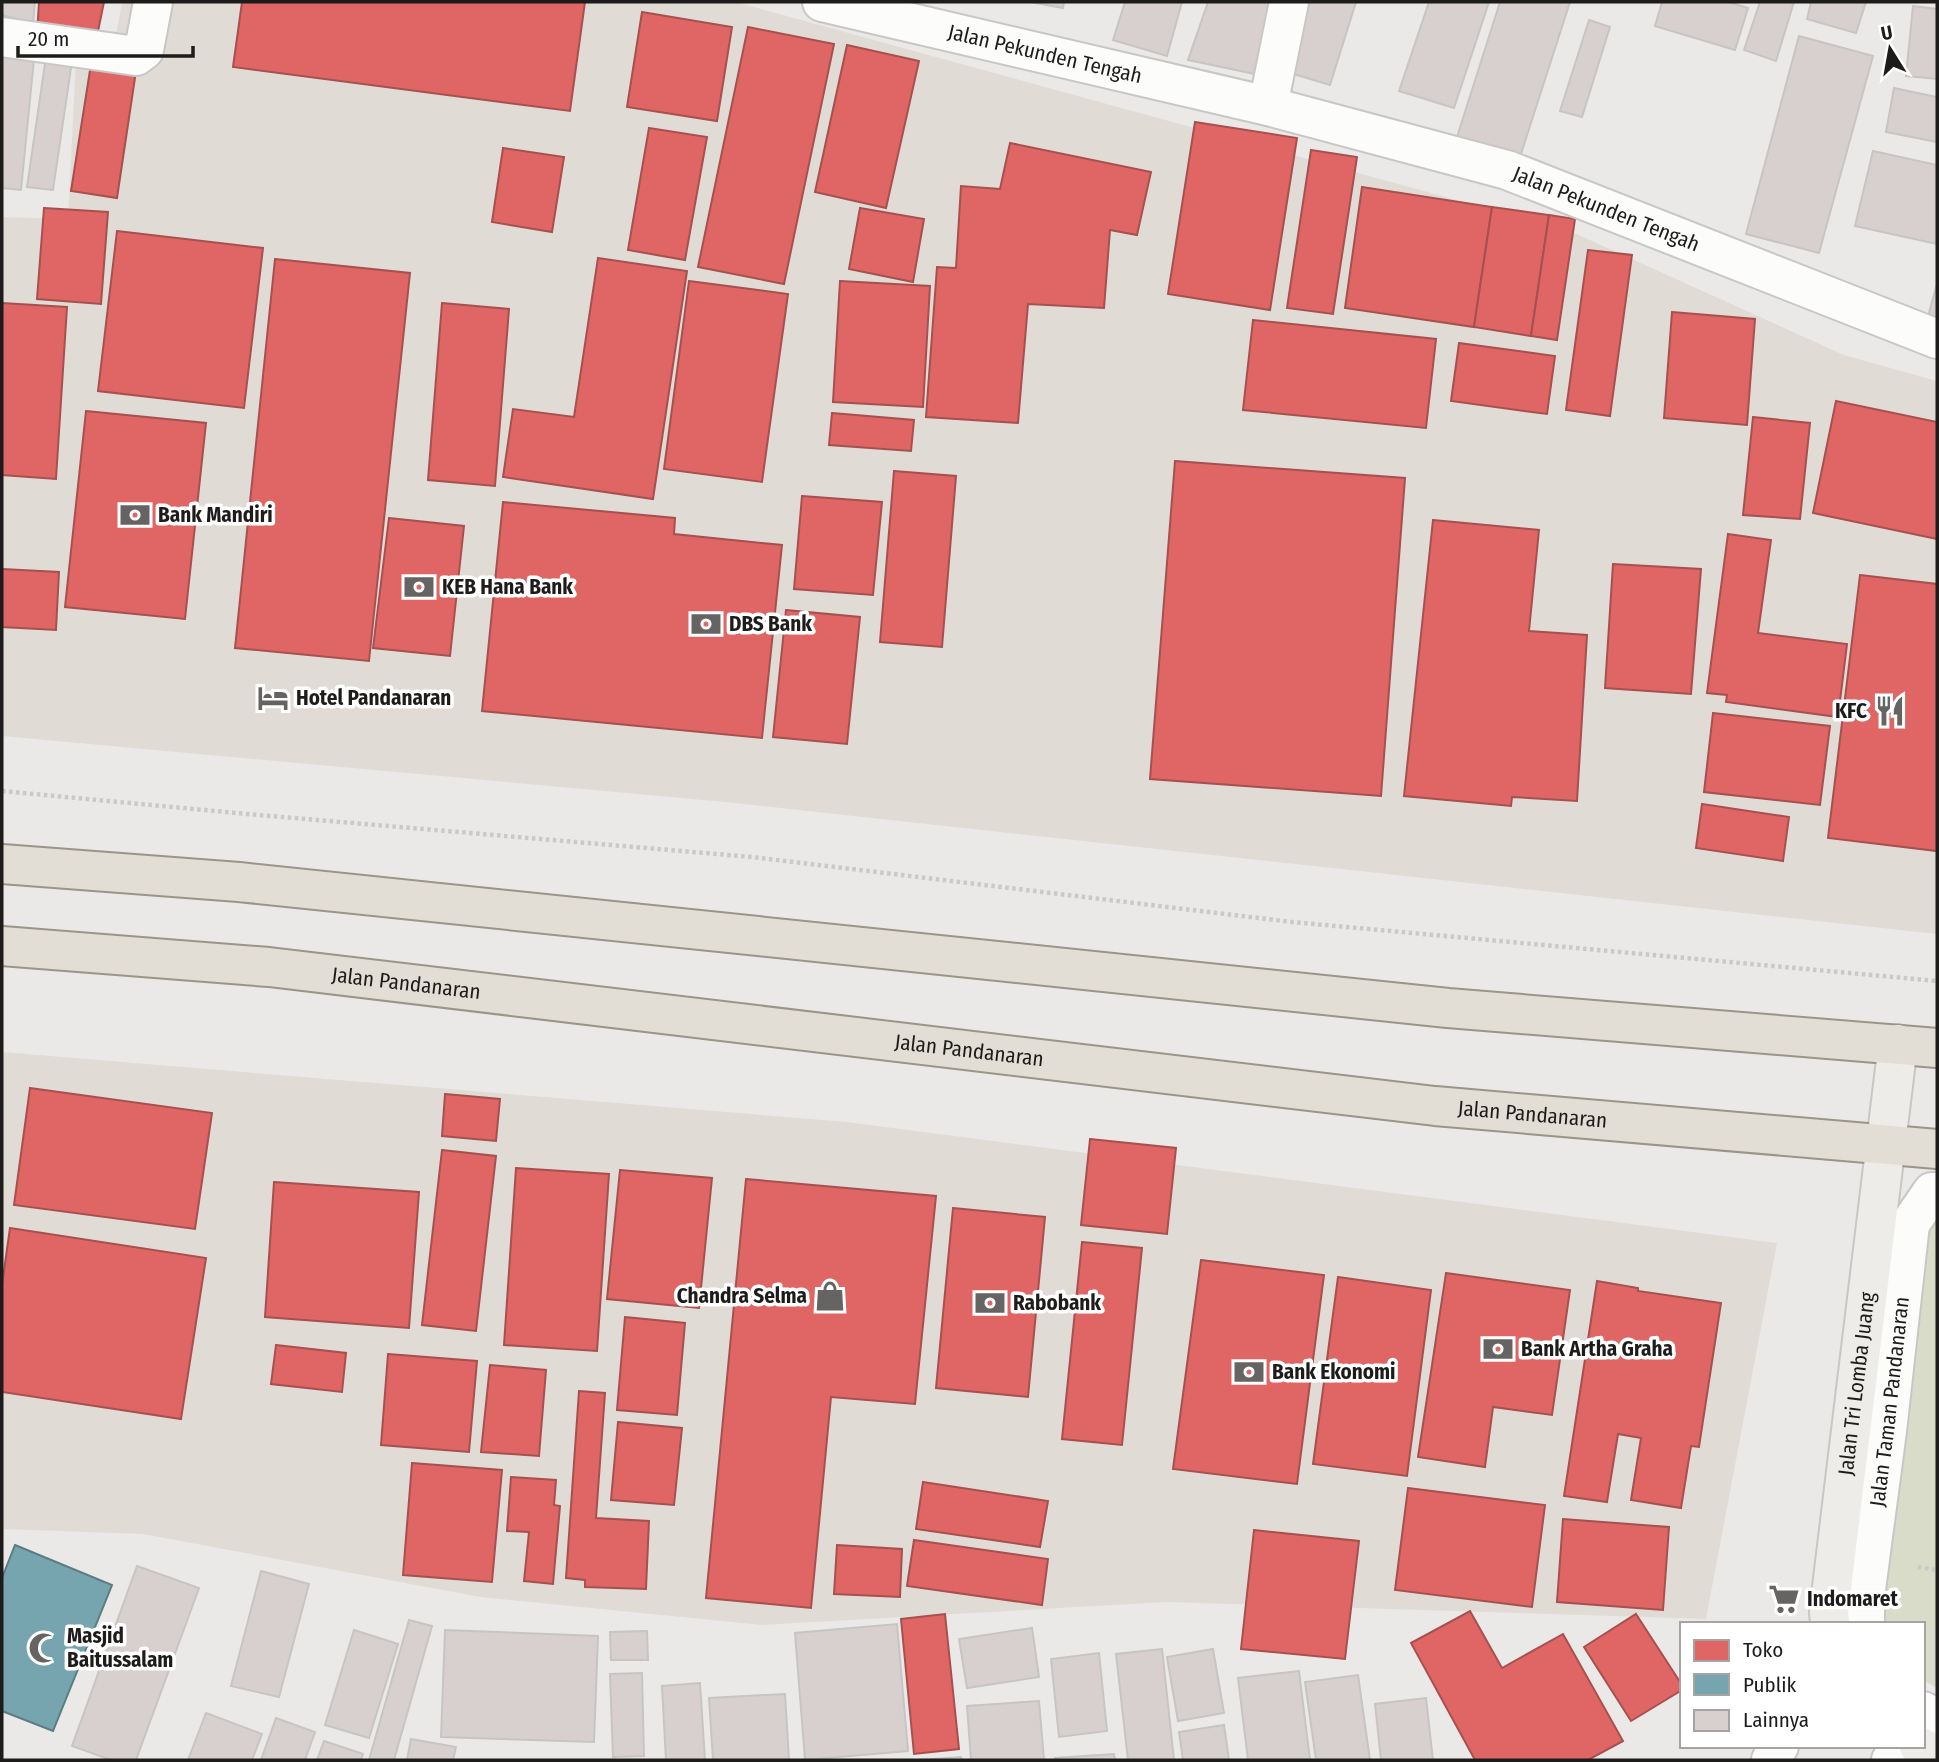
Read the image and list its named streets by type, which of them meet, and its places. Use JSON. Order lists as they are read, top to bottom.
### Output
{
  "streets": {
    "main road": ["Jalan Pandanaran", "Jalan Tri Lomba Juang"],
    "street": ["Jalan Pekunden Tengah", "Jalan Taman Pandanaran"]
  },
  "crossings": [
    ["Jalan Pandanaran", "Jalan Tri Lomba Juang"]
  ],
  "places": {
    "bank": [
      "Bank Mandiri",
      "KEB Hana Bank",
      "DBS Bank",
      "Rabobank",
      "Bank Artha Graha",
      "Bank Ekonomi"
    ],
    "hotel": ["Hotel Pandanaran"],
    "restaurant": ["KFC"],
    "shop": ["Chandra Selma"],
    "supermarket": ["Indomaret"],
    "mosque": ["Masjid Baitussalam"]
  },
  "legend": ["Toko", "Publik", "Lainnya"],
  "scale_bar": "20 m",
  "north": "top"
}
